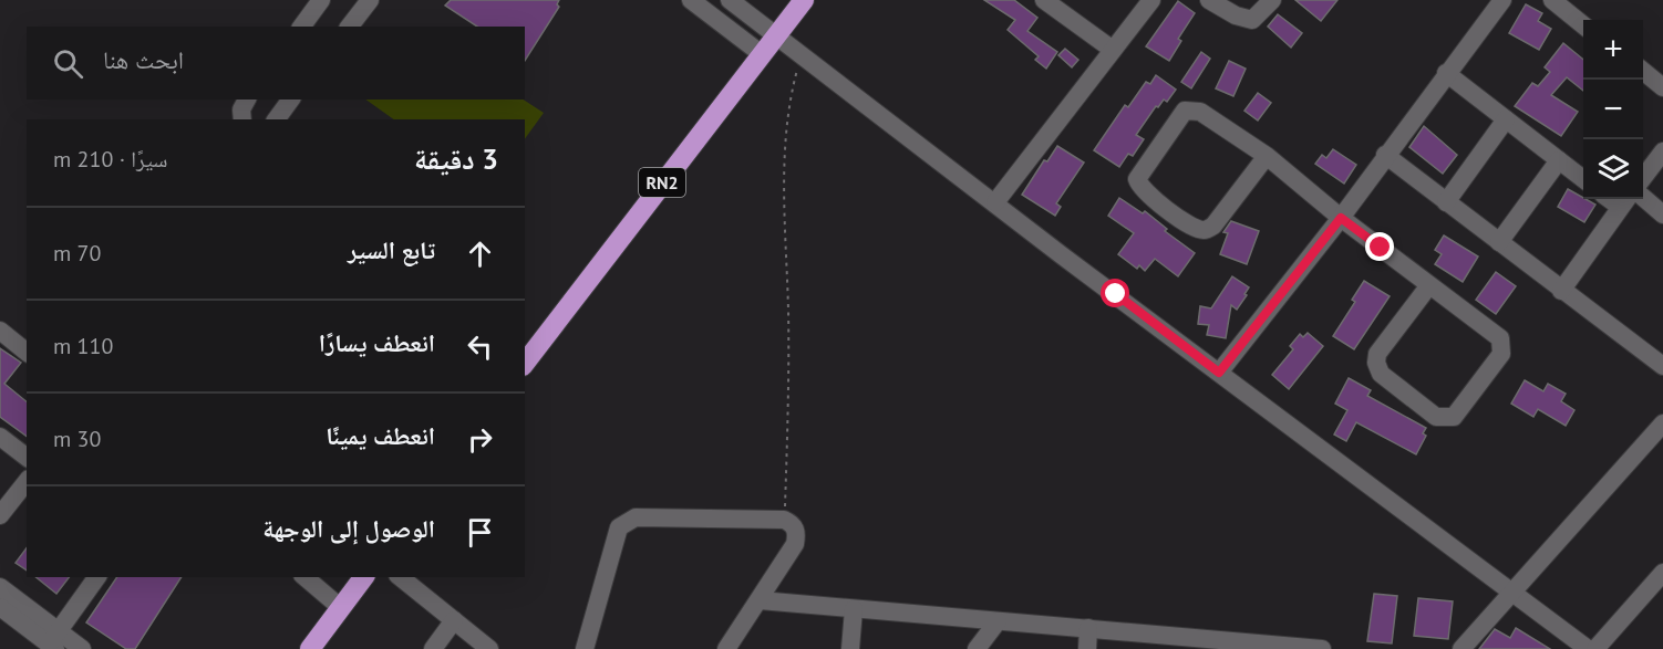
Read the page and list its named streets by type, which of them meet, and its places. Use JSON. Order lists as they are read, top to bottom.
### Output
{
  "streets": {
    "highway": ["RN2"]
  },
  "page": {
    "map_buttons": ["+", "−"],
    "search": "ابحث هنا",
    "heading": ["3 دقيقة", "سيرًا · 210 m"],
    "list": [
      ["تابع السير", "70 m"],
      ["انعطف يسارًا", "110 m"],
      ["انعطف يمينًا", "30 m"],
      "الوصول إلى الوجهة"
    ]
  }
}
